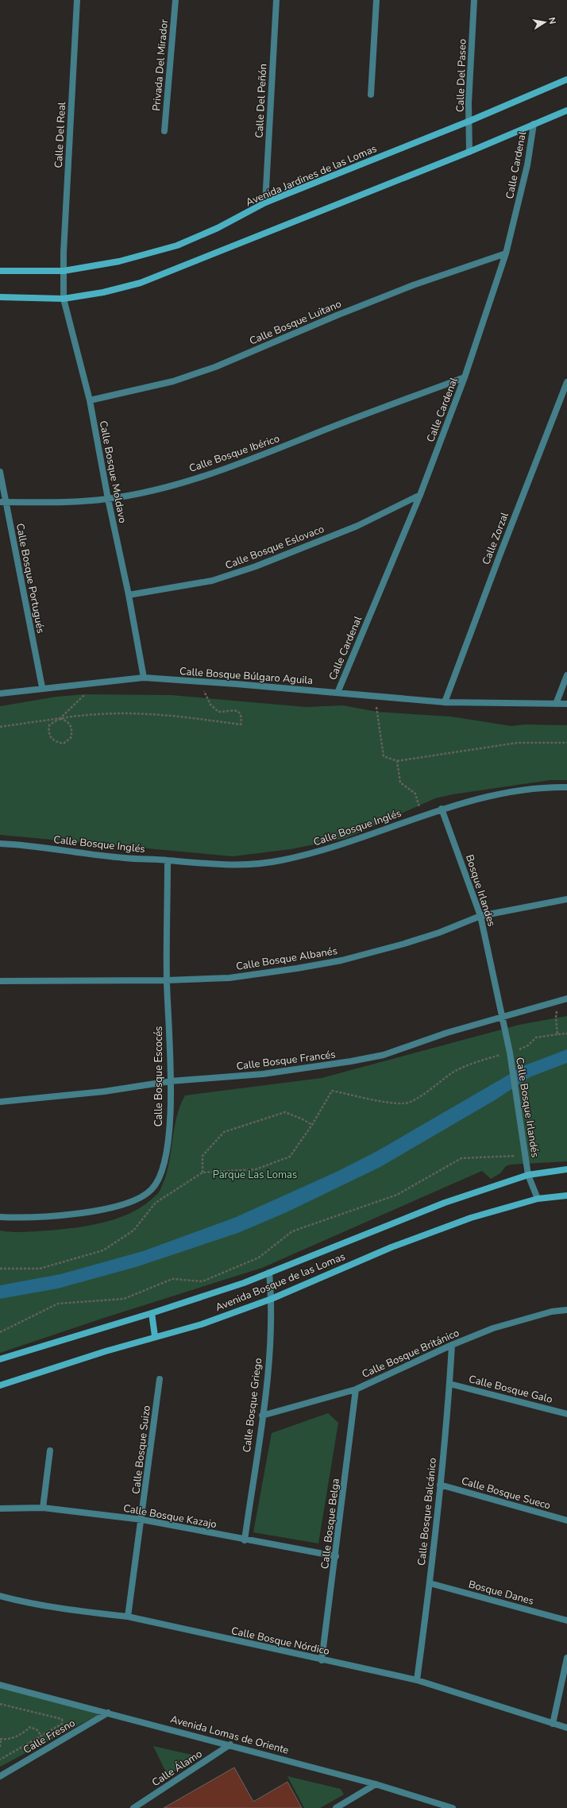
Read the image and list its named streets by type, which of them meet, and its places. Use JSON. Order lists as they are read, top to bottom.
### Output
{
  "streets": {
    "street": [
      "Privada Del Mirador",
      "Calle Del Paseo",
      "Calle Del Peñón",
      "Calle Del Real",
      "Calle Cardenal",
      "Avenida Jardines de las Lomas",
      "Calle Bosque Luitano",
      "Calle Bosque Ibérico",
      "Calle Bosque Moldavo",
      "Calle Zorzal",
      "Calle Bosque Eslovaco",
      "Calle Bosque Portugués",
      "Calle Bosque Búlgaro Aguila",
      "Calle Bosque Inglés",
      "Bosque Irlandes",
      "Calle Bosque Albanés",
      "Calle Bosque Francés",
      "Calle Bosque Escocés",
      "Calle Bosque Irlandés",
      "Avenida Bosque de las Lomas",
      "Calle Bosque Británico",
      "Calle Bosque Galo",
      "Calle Bosque Griego",
      "Calle Bosque Suizo",
      "Calle Bosque Sueco",
      "Calle Bosque Balcánico",
      "Calle Bosque Kazajo",
      "Calle Bosque Belga",
      "Bosque Danes",
      "Calle Bosque Nórdico",
      "Avenida Lomas de Oriente",
      "Calle Fresno",
      "Calle Álamo"
    ]
  },
  "crossings": [
    ["Calle Del Paseo", "Avenida Jardines de las Lomas"],
    ["Calle Del Peñón", "Avenida Jardines de las Lomas"],
    ["Calle Del Real", "Avenida Jardines de las Lomas"],
    ["Calle Del Real", "Calle Bosque Moldavo"],
    ["Calle Cardenal", "Calle Bosque Luitano"],
    ["Calle Cardenal", "Calle Bosque Ibérico"],
    ["Calle Cardenal", "Calle Bosque Eslovaco"],
    ["Calle Cardenal", "Calle Bosque Búlgaro Aguila"],
    ["Avenida Jardines de las Lomas", "Calle Bosque Moldavo"],
    ["Calle Bosque Luitano", "Calle Bosque Moldavo"],
    ["Calle Bosque Ibérico", "Calle Bosque Moldavo"],
    ["Calle Bosque Ibérico", "Calle Bosque Portugués"],
    ["Calle Bosque Moldavo", "Calle Bosque Eslovaco"],
    ["Calle Bosque Moldavo", "Calle Bosque Búlgaro Aguila"],
    ["Calle Zorzal", "Calle Bosque Búlgaro Aguila"],
    ["Calle Bosque Portugués", "Calle Bosque Búlgaro Aguila"],
    ["Calle Bosque Inglés", "Bosque Irlandes"],
    ["Calle Bosque Inglés", "Calle Bosque Escocés"],
    ["Bosque Irlandes", "Calle Bosque Albanés"],
    ["Bosque Irlandes", "Calle Bosque Francés"],
    ["Bosque Irlandes", "Calle Bosque Irlandés"],
    ["Calle Bosque Albanés", "Calle Bosque Escocés"],
    ["Calle Bosque Francés", "Calle Bosque Escocés"],
    ["Calle Bosque Francés", "Calle Bosque Irlandés"],
    ["Calle Bosque Irlandés", "Avenida Bosque de las Lomas"],
    ["Avenida Bosque de las Lomas", "Calle Bosque Griego"],
    ["Calle Bosque Británico", "Calle Bosque Griego"],
    ["Calle Bosque Británico", "Calle Bosque Balcánico"],
    ["Calle Bosque Británico", "Calle Bosque Belga"],
    ["Calle Bosque Galo", "Calle Bosque Balcánico"],
    ["Calle Bosque Griego", "Calle Bosque Kazajo"],
    ["Calle Bosque Suizo", "Calle Bosque Kazajo"],
    ["Calle Bosque Suizo", "Calle Bosque Nórdico"],
    ["Calle Bosque Sueco", "Calle Bosque Balcánico"],
    ["Calle Bosque Balcánico", "Bosque Danes"],
    ["Calle Bosque Balcánico", "Calle Bosque Nórdico"],
    ["Calle Bosque Kazajo", "Calle Bosque Belga"],
    ["Calle Bosque Belga", "Calle Bosque Nórdico"],
    ["Avenida Lomas de Oriente", "Calle Fresno"],
    ["Avenida Lomas de Oriente", "Calle Álamo"]
  ],
  "parks": ["Parque Las Lomas"],
  "north": "right"
}
